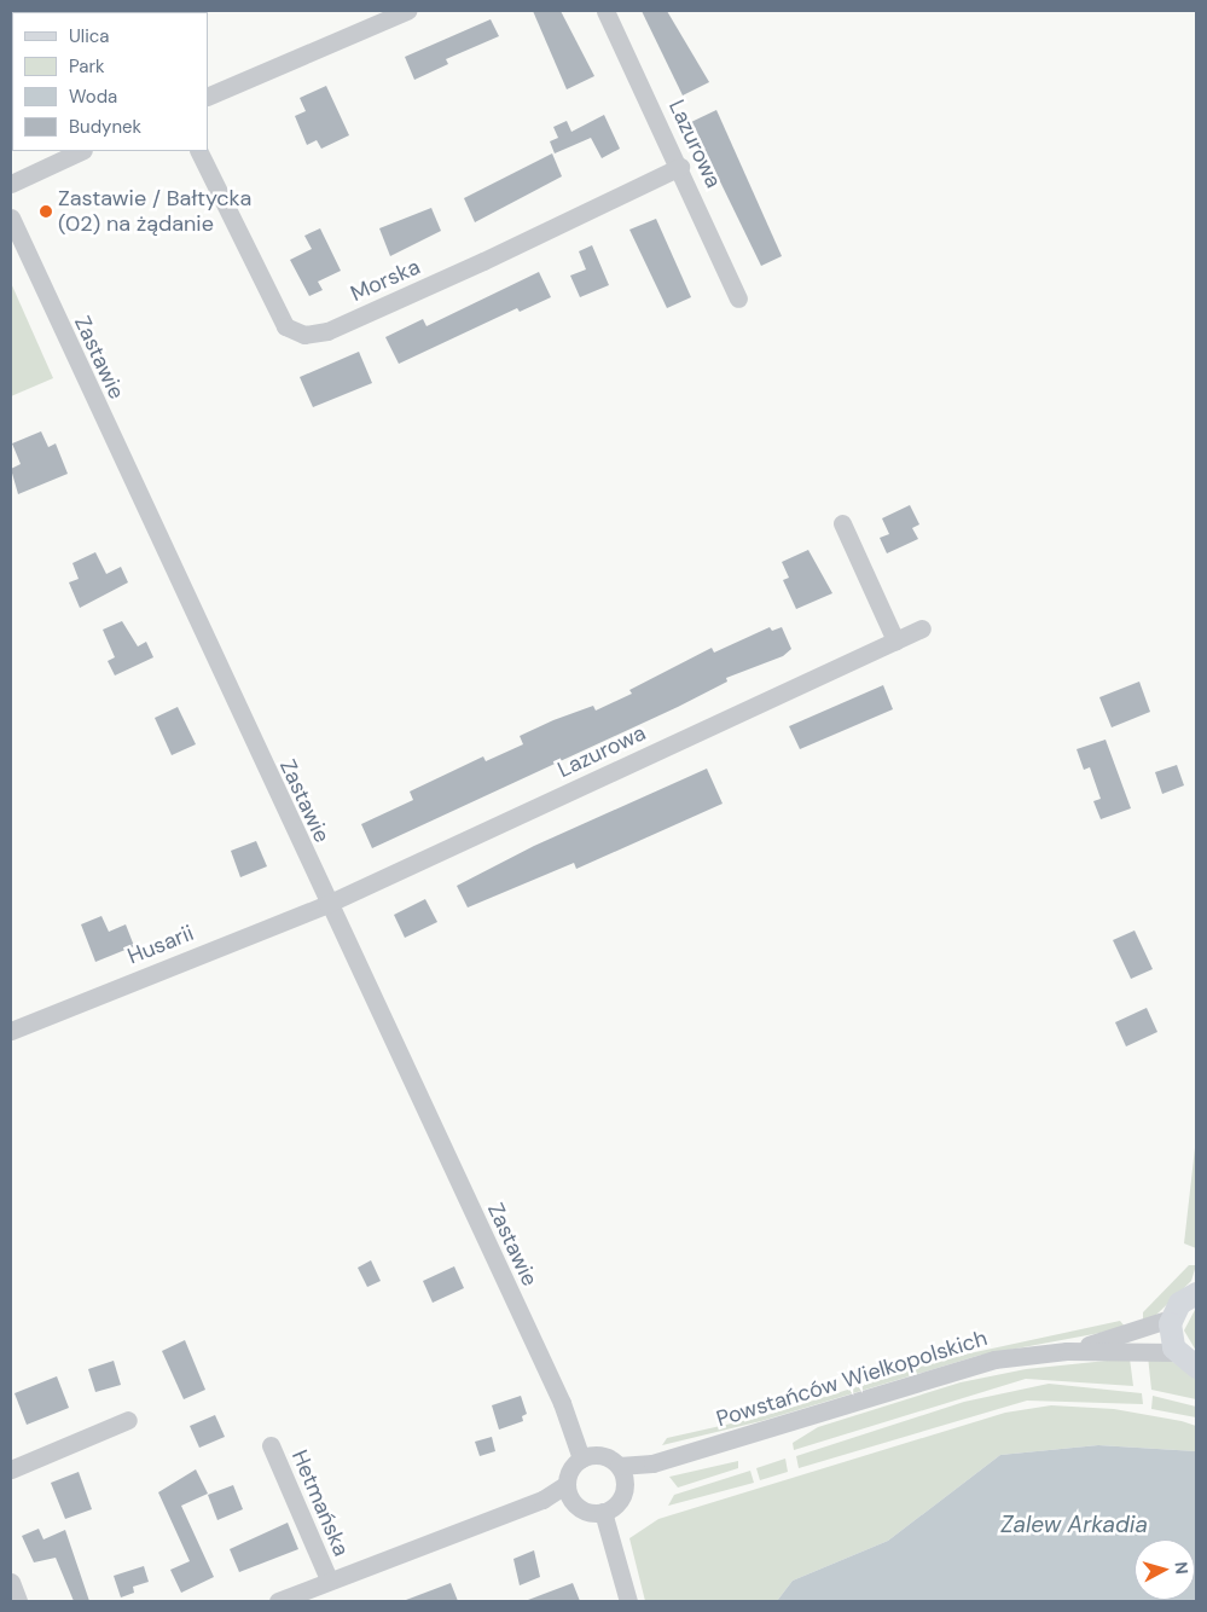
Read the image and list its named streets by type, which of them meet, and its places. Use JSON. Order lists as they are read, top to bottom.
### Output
{
  "streets": {
    "street": [
      "Lazurowa",
      "Morska",
      "Zastawie",
      "Husarii",
      "Powstańców Wielkopolskich",
      "Hetmańska"
    ]
  },
  "crossings": [
    ["Lazurowa", "Morska"],
    ["Lazurowa", "Zastawie"],
    ["Lazurowa", "Husarii"],
    ["Zastawie", "Husarii"],
    ["Zastawie", "Powstańców Wielkopolskich"]
  ],
  "water": ["Zalew Arkadia"],
  "places": ["Zastawie / Bałtycka (02) na żądanie"],
  "legend": [
    "Ulica",
    "Park",
    "Woda",
    "Budynek"
  ],
  "north": "right"
}
